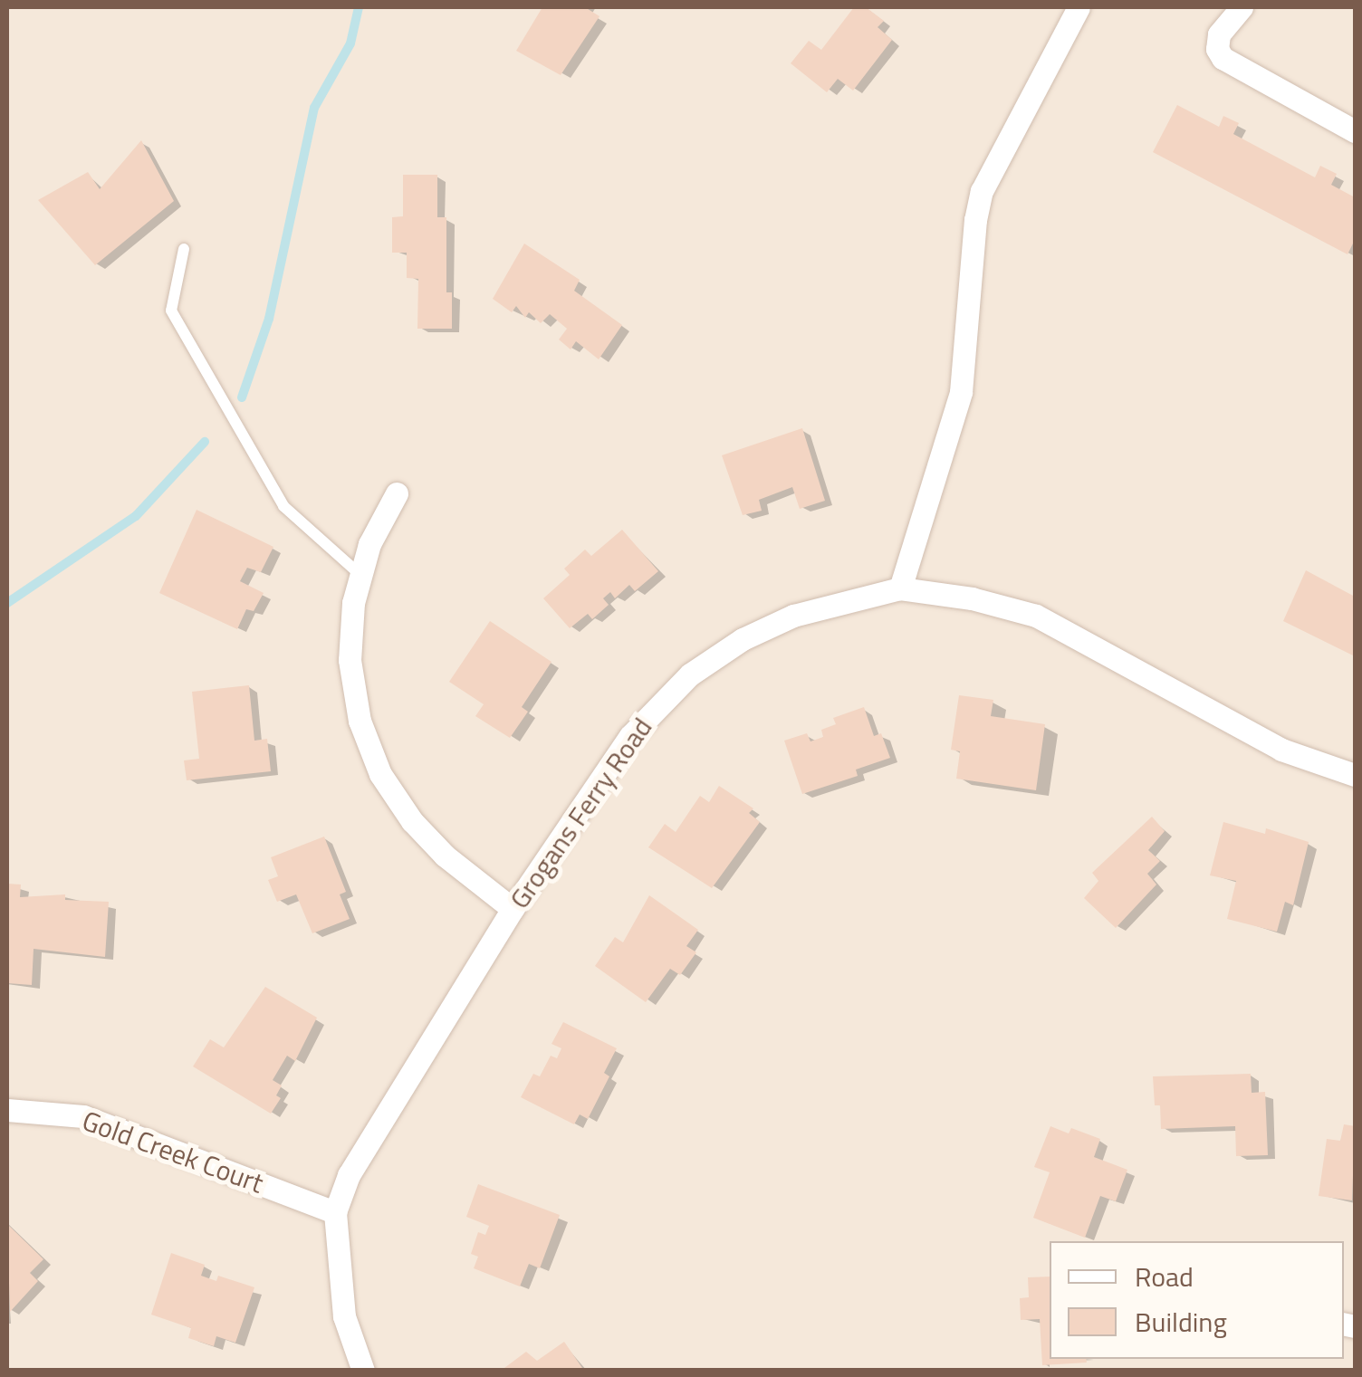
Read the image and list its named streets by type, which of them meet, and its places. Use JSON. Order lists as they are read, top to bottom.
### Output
{
  "streets": {
    "street": ["Grogans Ferry Road", "Gold Creek Court"]
  },
  "crossings": [
    ["Grogans Ferry Road", "Gold Creek Court"]
  ],
  "legend": ["Road", "Building"]
}
